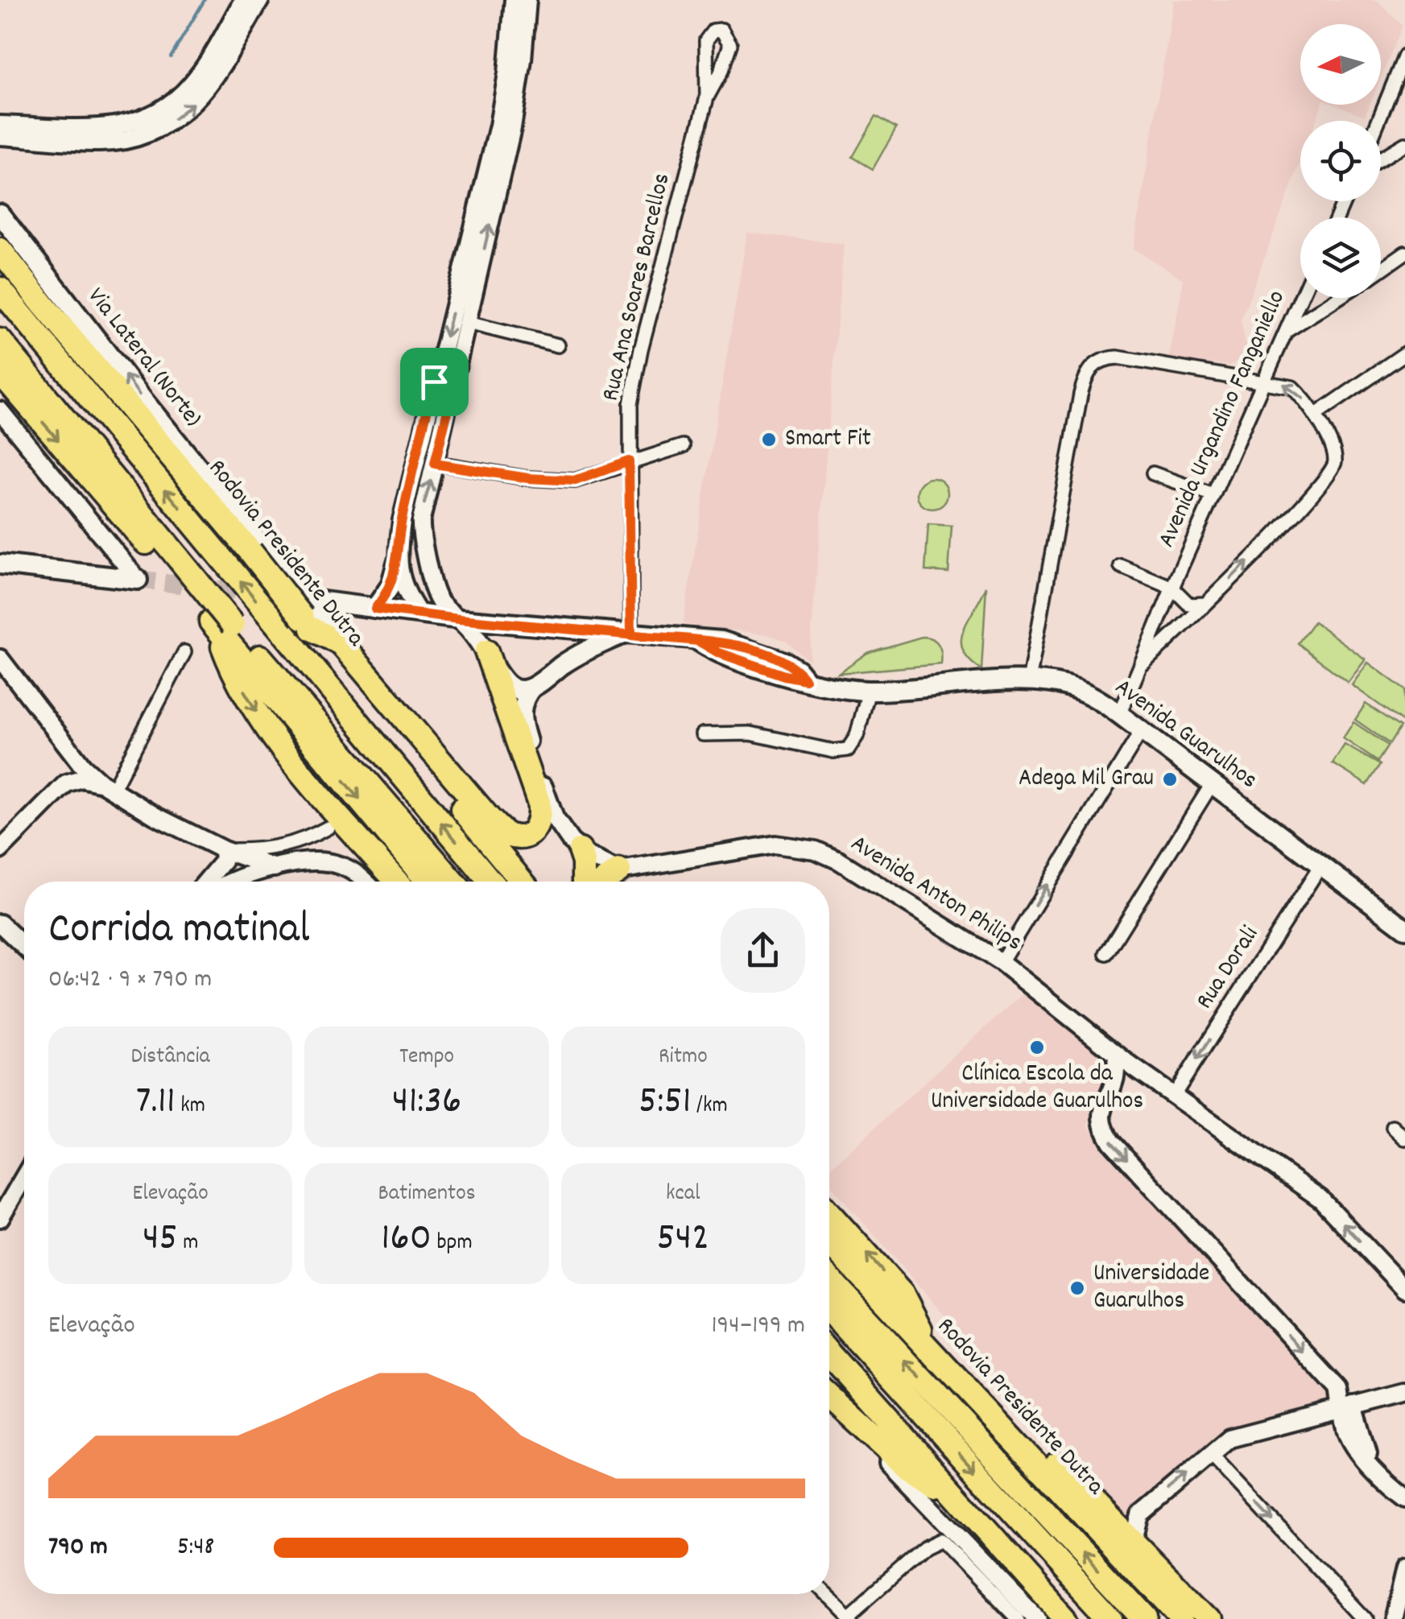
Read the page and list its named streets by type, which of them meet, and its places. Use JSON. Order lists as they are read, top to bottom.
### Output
{
  "streets": {
    "highway": ["Rodovia Presidente Dutra"],
    "main road": ["Via Lateral (Norte)", "Avenida Guarulhos"],
    "street": [
      "Rua Ana Soares Barcellos",
      "Avenida Urgandino Fanganiello",
      "Avenida Anton Philips",
      "Rua Dorali"
    ]
  },
  "crossings": [
    ["Rua Ana Soares Barcellos", "Avenida Guarulhos"],
    ["Avenida Urgandino Fanganiello", "Avenida Guarulhos"],
    ["Rodovia Presidente Dutra", "Avenida Guarulhos"],
    ["Avenida Guarulhos", "Rua Dorali"],
    ["Avenida Anton Philips", "Rua Dorali"]
  ],
  "one_way": ["Via Lateral (Norte)", "Rua Dorali"],
  "places": [
    "Smart Fit",
    "Adega Mil Grau",
    "Clínica Escola da Universidade Guarulhos",
    "Universidade Guarulhos"
  ],
  "north": "left",
  "page": {
    "heading": ["Corrida matinal", "06:42 · 9 × 790 m"],
    "stats": [
      ["Distância", "7.11 km"],
      ["Tempo", "41:36"],
      ["Ritmo", "5:51 /km"],
      ["Elevação", "45 m"],
      ["Batimentos", "160 bpm"],
      ["kcal", "542"]
    ],
    "chart": ["Elevação", "194–199 m"],
    "list": [
      {
        "name": "790 m",
        "note": "5:48"
      }
    ]
  }
}
